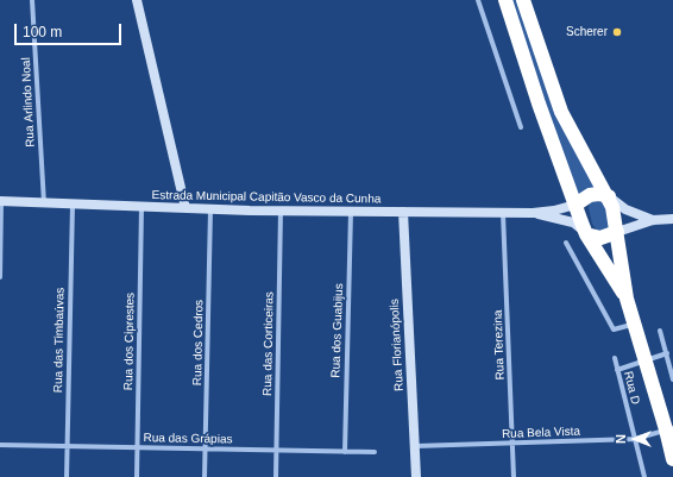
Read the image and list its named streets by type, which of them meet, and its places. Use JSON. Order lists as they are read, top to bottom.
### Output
{
  "streets": {
    "main road": ["Estrada Municipal Capitão Vasco da Cunha", "Rua Florianópolis"],
    "street": [
      "Rua Arlindo Noal",
      "Rua dos Guabijus",
      "Rua das Timbaúvas",
      "Rua dos Ciprestes",
      "Rua dos Cedros",
      "Rua das Corticeiras",
      "Rua Terezina",
      "Rua D",
      "Rua Bela Vista",
      "Rua das Grápias"
    ]
  },
  "crossings": [
    ["Rua Arlindo Noal", "Estrada Municipal Capitão Vasco da Cunha"],
    ["Estrada Municipal Capitão Vasco da Cunha", "Rua dos Guabijus"],
    ["Estrada Municipal Capitão Vasco da Cunha", "Rua das Timbaúvas"],
    ["Estrada Municipal Capitão Vasco da Cunha", "Rua dos Ciprestes"],
    ["Estrada Municipal Capitão Vasco da Cunha", "Rua dos Cedros"],
    ["Estrada Municipal Capitão Vasco da Cunha", "Rua das Corticeiras"],
    ["Estrada Municipal Capitão Vasco da Cunha", "Rua Florianópolis"],
    ["Estrada Municipal Capitão Vasco da Cunha", "Rua Terezina"],
    ["Rua dos Guabijus", "Rua das Grápias"],
    ["Rua das Timbaúvas", "Rua das Grápias"],
    ["Rua dos Ciprestes", "Rua das Grápias"],
    ["Rua dos Cedros", "Rua das Grápias"],
    ["Rua das Corticeiras", "Rua das Grápias"],
    ["Rua Florianópolis", "Rua Bela Vista"],
    ["Rua Terezina", "Rua Bela Vista"],
    ["Rua D", "Rua Bela Vista"]
  ],
  "places": ["Scherer"],
  "scale_bar": "100 m",
  "north": "left"
}
